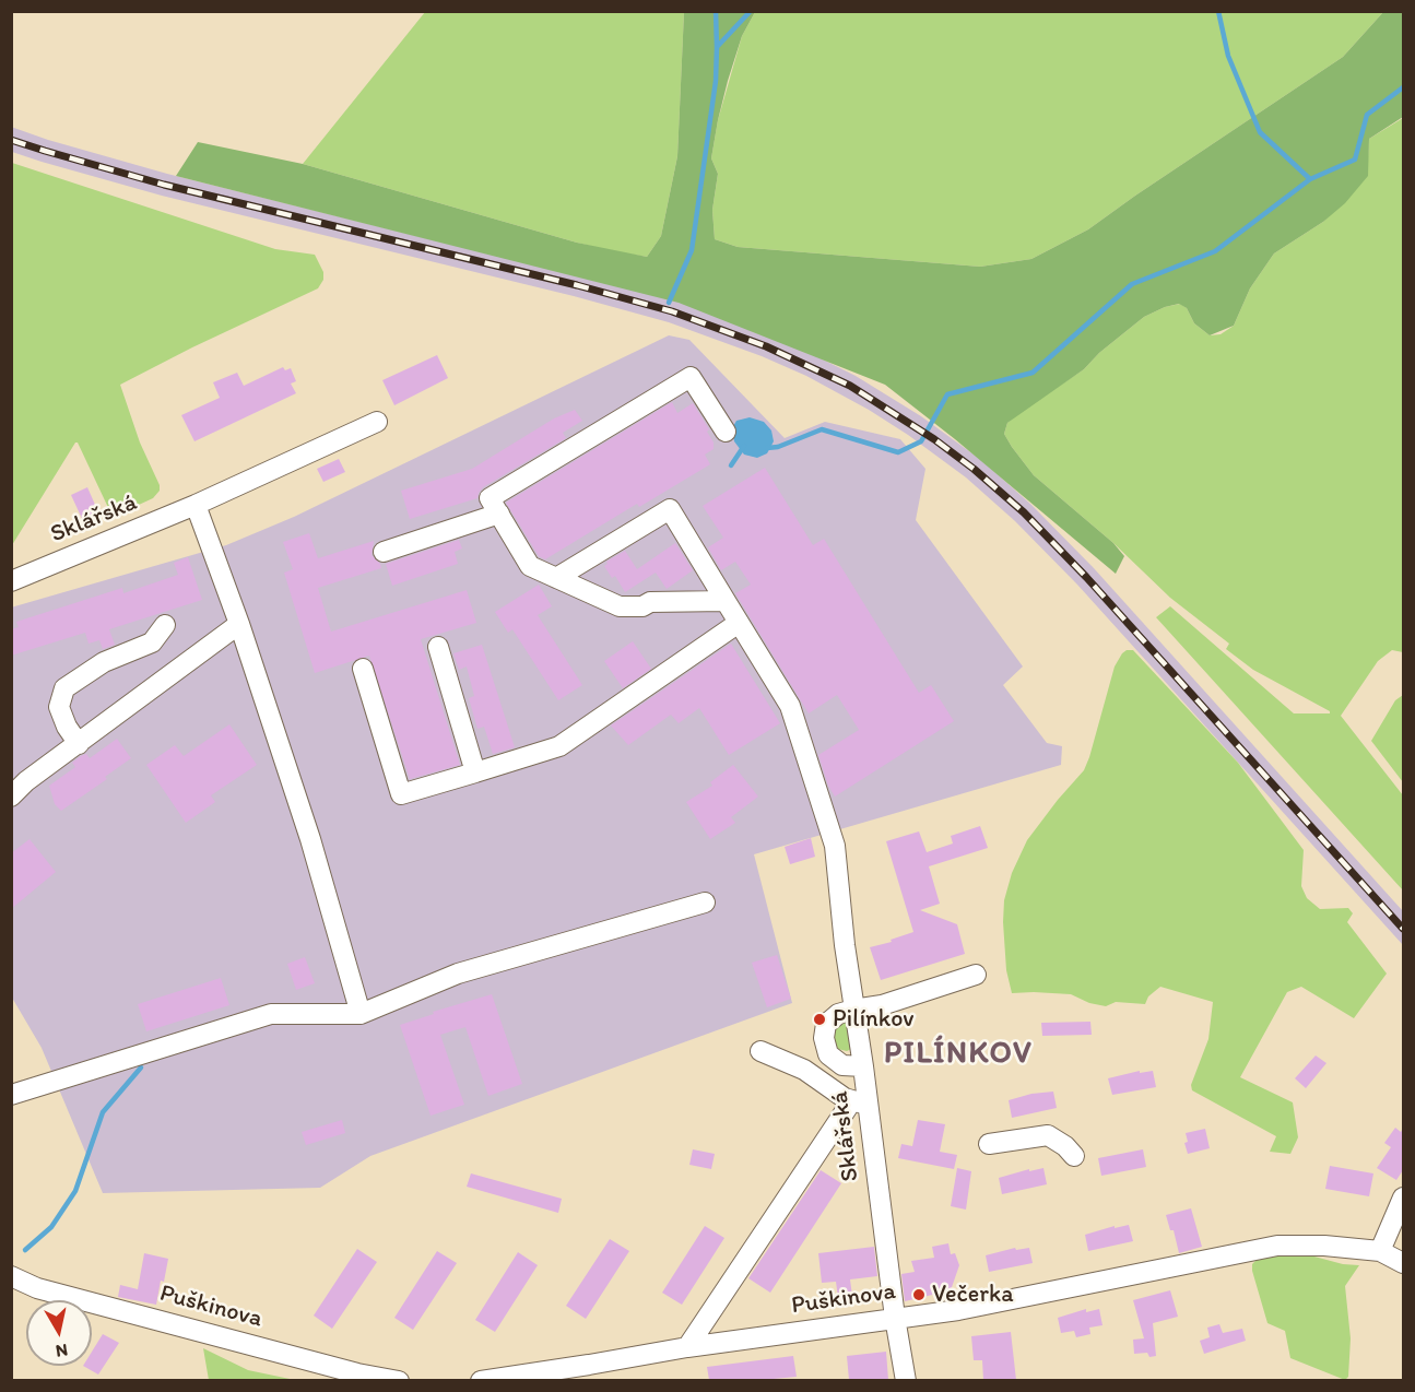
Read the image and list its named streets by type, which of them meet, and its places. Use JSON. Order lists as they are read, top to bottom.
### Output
{
  "streets": {
    "street": ["Sklářská", "Puškinova"]
  },
  "crossings": [
    ["Sklářská", "Puškinova"]
  ],
  "districts": ["PILÍNKOV"],
  "places": ["Pilínkov", "Večerka"],
  "north": "bottom"
}
